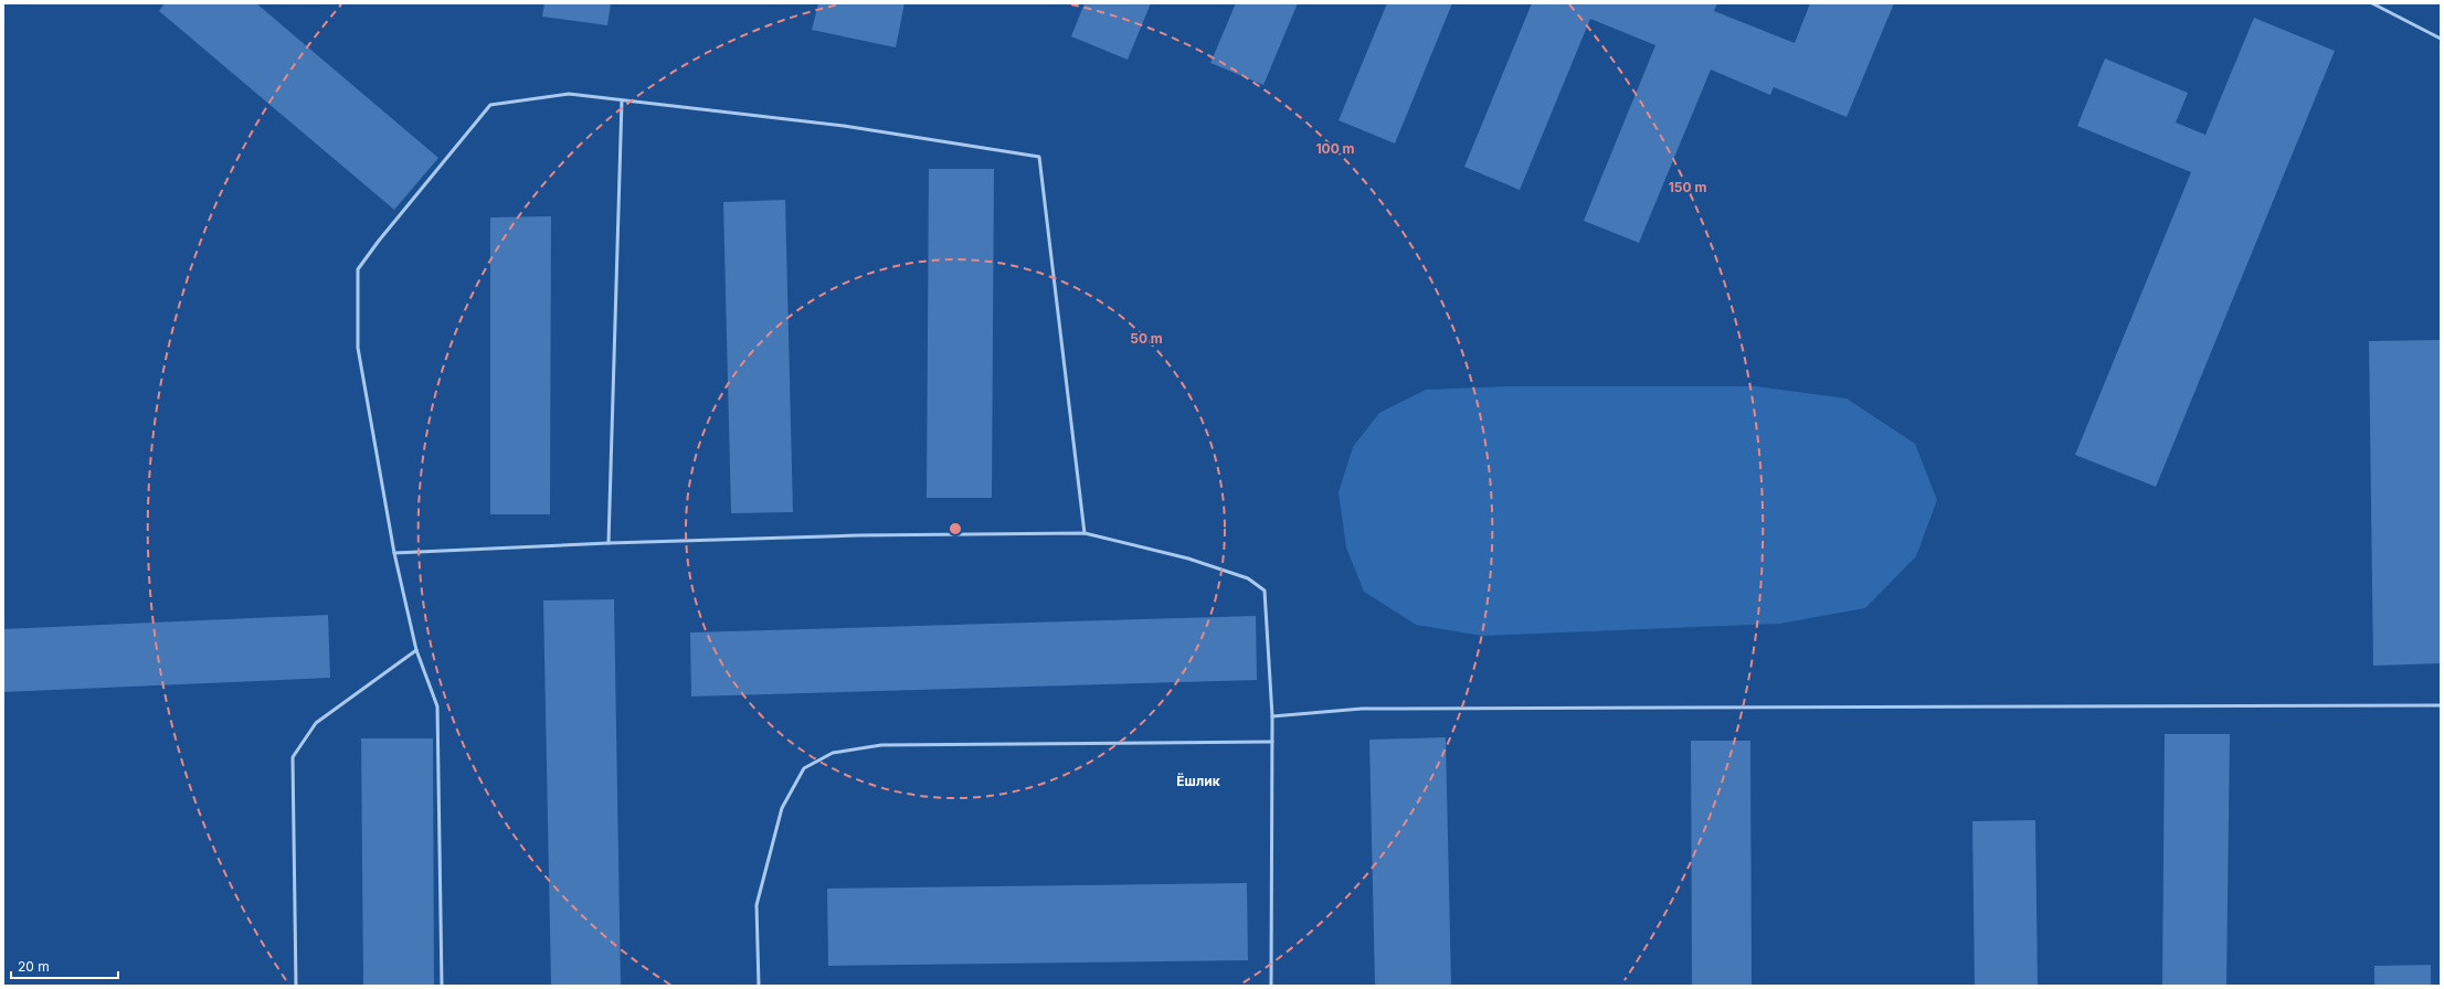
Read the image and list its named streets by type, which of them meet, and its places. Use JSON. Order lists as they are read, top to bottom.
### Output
{
  "districts": ["Ёшлик"],
  "scale_bar": "20 m",
  "rings": ["100 m", "150 m", "50 m"]
}
